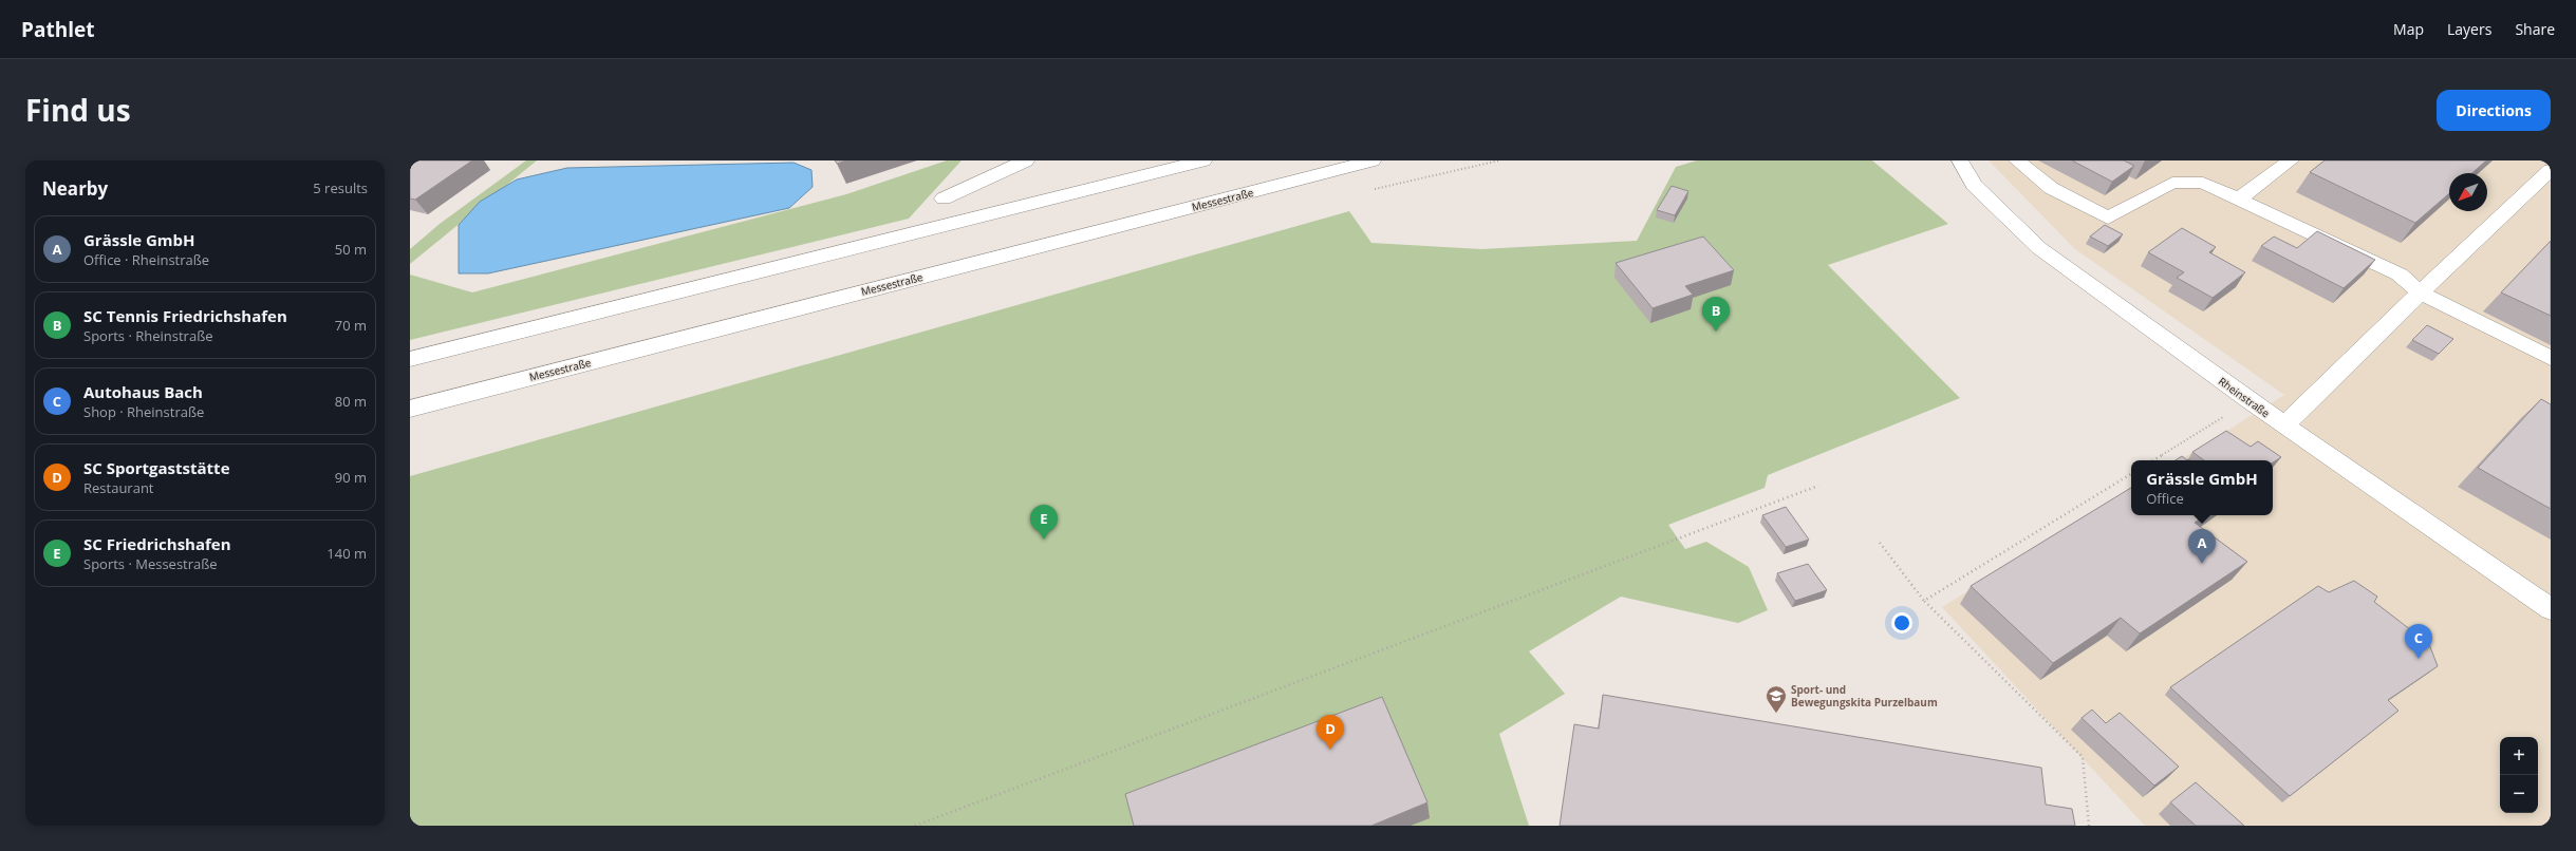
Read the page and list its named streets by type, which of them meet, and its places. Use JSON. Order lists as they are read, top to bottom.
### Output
{
  "streets": {
    "street": ["Messestraße", "Rheinstraße"]
  },
  "places": {
    "school or university": ["Sport- und Bewegungskita Purzelbaum"]
  },
  "north": "bottom left",
  "page": {
    "header": "Pathlet",
    "nav": ["Map", "Layers", "Share"],
    "title": "Find us",
    "buttons": "Directions",
    "heading": ["Nearby", "5 results"],
    "list": [
      {
        "mark": "A",
        "name": "Grässle GmbH",
        "note": "Office · Rheinstraße",
        "value": "50 m"
      },
      {
        "mark": "B",
        "name": "SC Tennis Friedrichshafen",
        "note": "Sports · Rheinstraße",
        "value": "70 m"
      },
      {
        "mark": "C",
        "name": "Autohaus Bach",
        "note": "Shop · Rheinstraße",
        "value": "80 m"
      },
      {
        "mark": "D",
        "name": "SC Sportgaststätte",
        "note": "Restaurant",
        "value": "90 m"
      },
      {
        "mark": "E",
        "name": "SC Friedrichshafen",
        "note": "Sports · Messestraße",
        "value": "140 m"
      }
    ],
    "pins": [
      "B",
      "E",
      "A",
      "C",
      "D"
    ],
    "popup": ["Grässle GmbH", "Office"],
    "map_buttons": ["+", "−"]
  }
}
